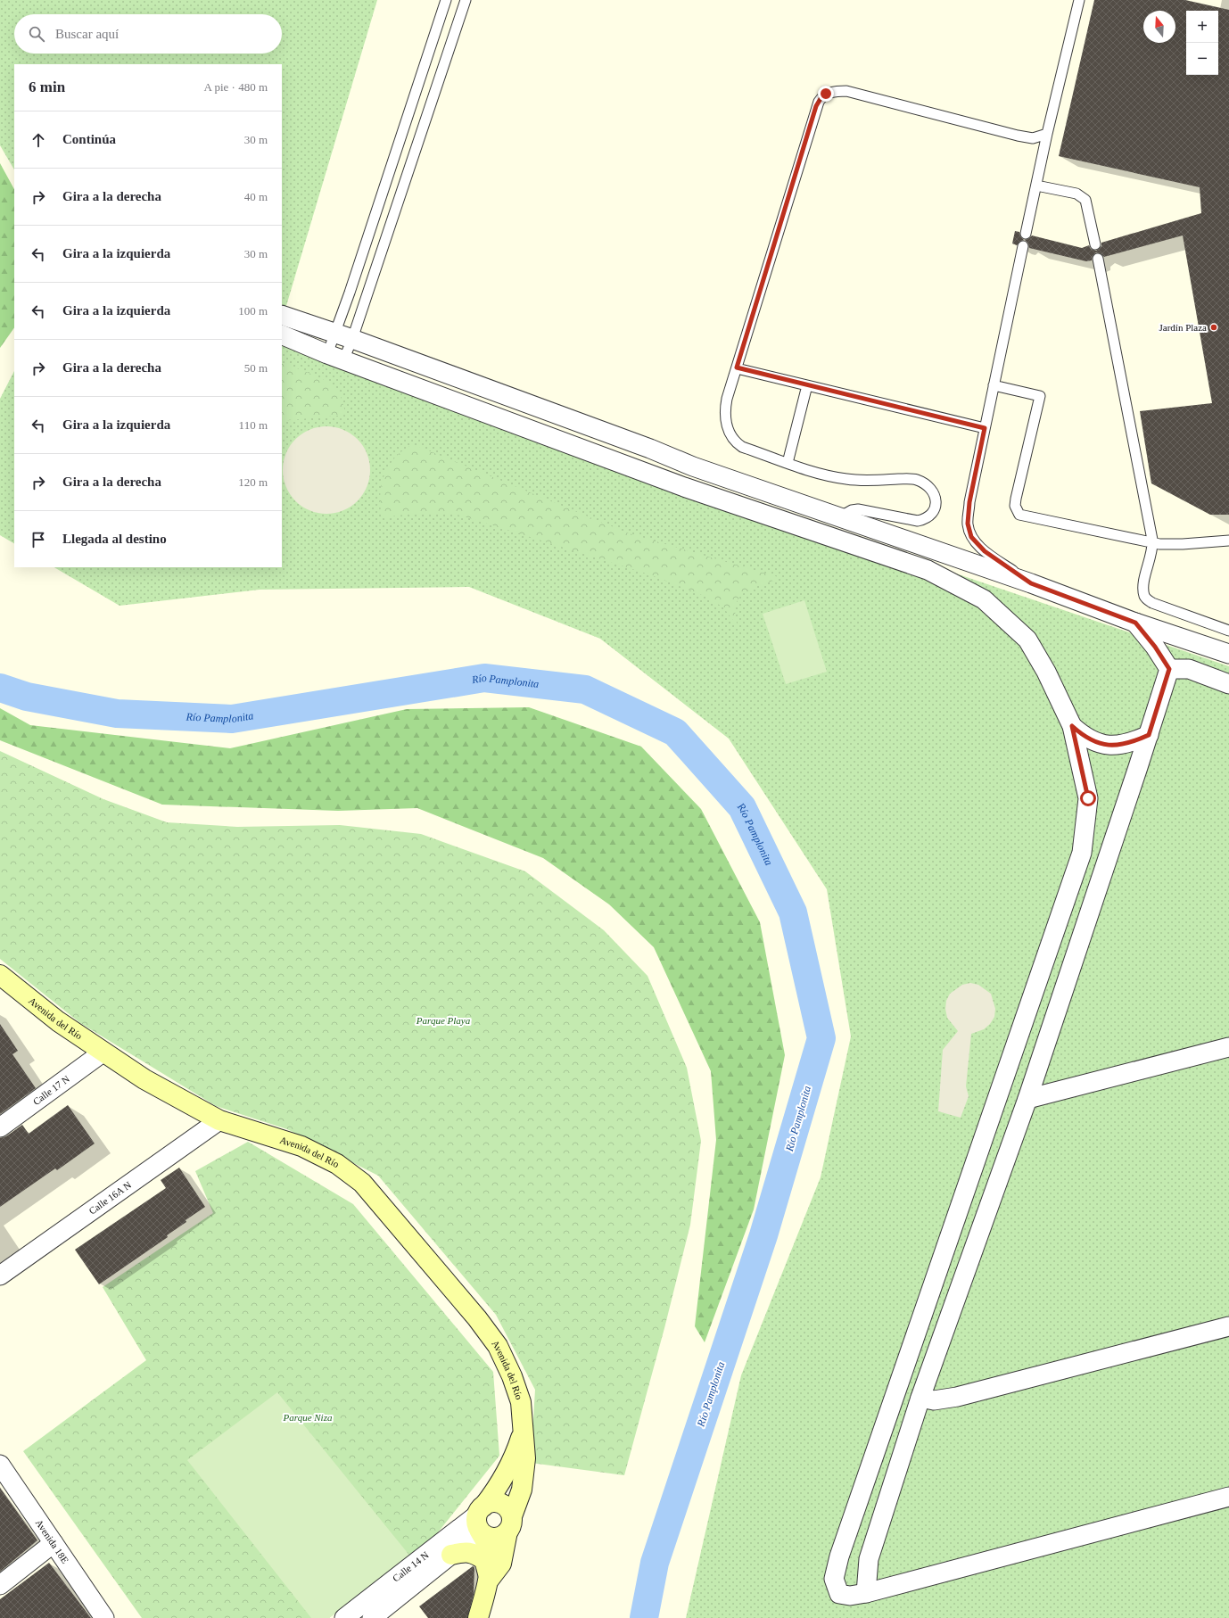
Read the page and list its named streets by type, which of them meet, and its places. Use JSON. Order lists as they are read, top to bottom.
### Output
{
  "streets": {
    "main road": ["Avenida del Río"],
    "street": [
      "Calle 17 N",
      "Calle 16A N",
      "Avenida 18E",
      "Calle 14 N"
    ]
  },
  "crossings": [
    ["Avenida del Río", "Calle 17 N"],
    ["Avenida del Río", "Calle 16A N"],
    ["Avenida del Río", "Calle 14 N"]
  ],
  "water": ["Río Pamplonita"],
  "parks": ["Parque Playa", "Parque Niza"],
  "places": ["Jardín Plaza"],
  "north": "top",
  "page": {
    "map_buttons": ["+", "−"],
    "search": "Buscar aquí",
    "heading": ["6 min", "A pie · 480 m"],
    "list": [
      ["Continúa", "30 m"],
      ["Gira a la derecha", "40 m"],
      ["Gira a la izquierda", "30 m"],
      ["Gira a la izquierda", "100 m"],
      ["Gira a la derecha", "50 m"],
      ["Gira a la izquierda", "110 m"],
      ["Gira a la derecha", "120 m"],
      "Llegada al destino"
    ]
  }
}
